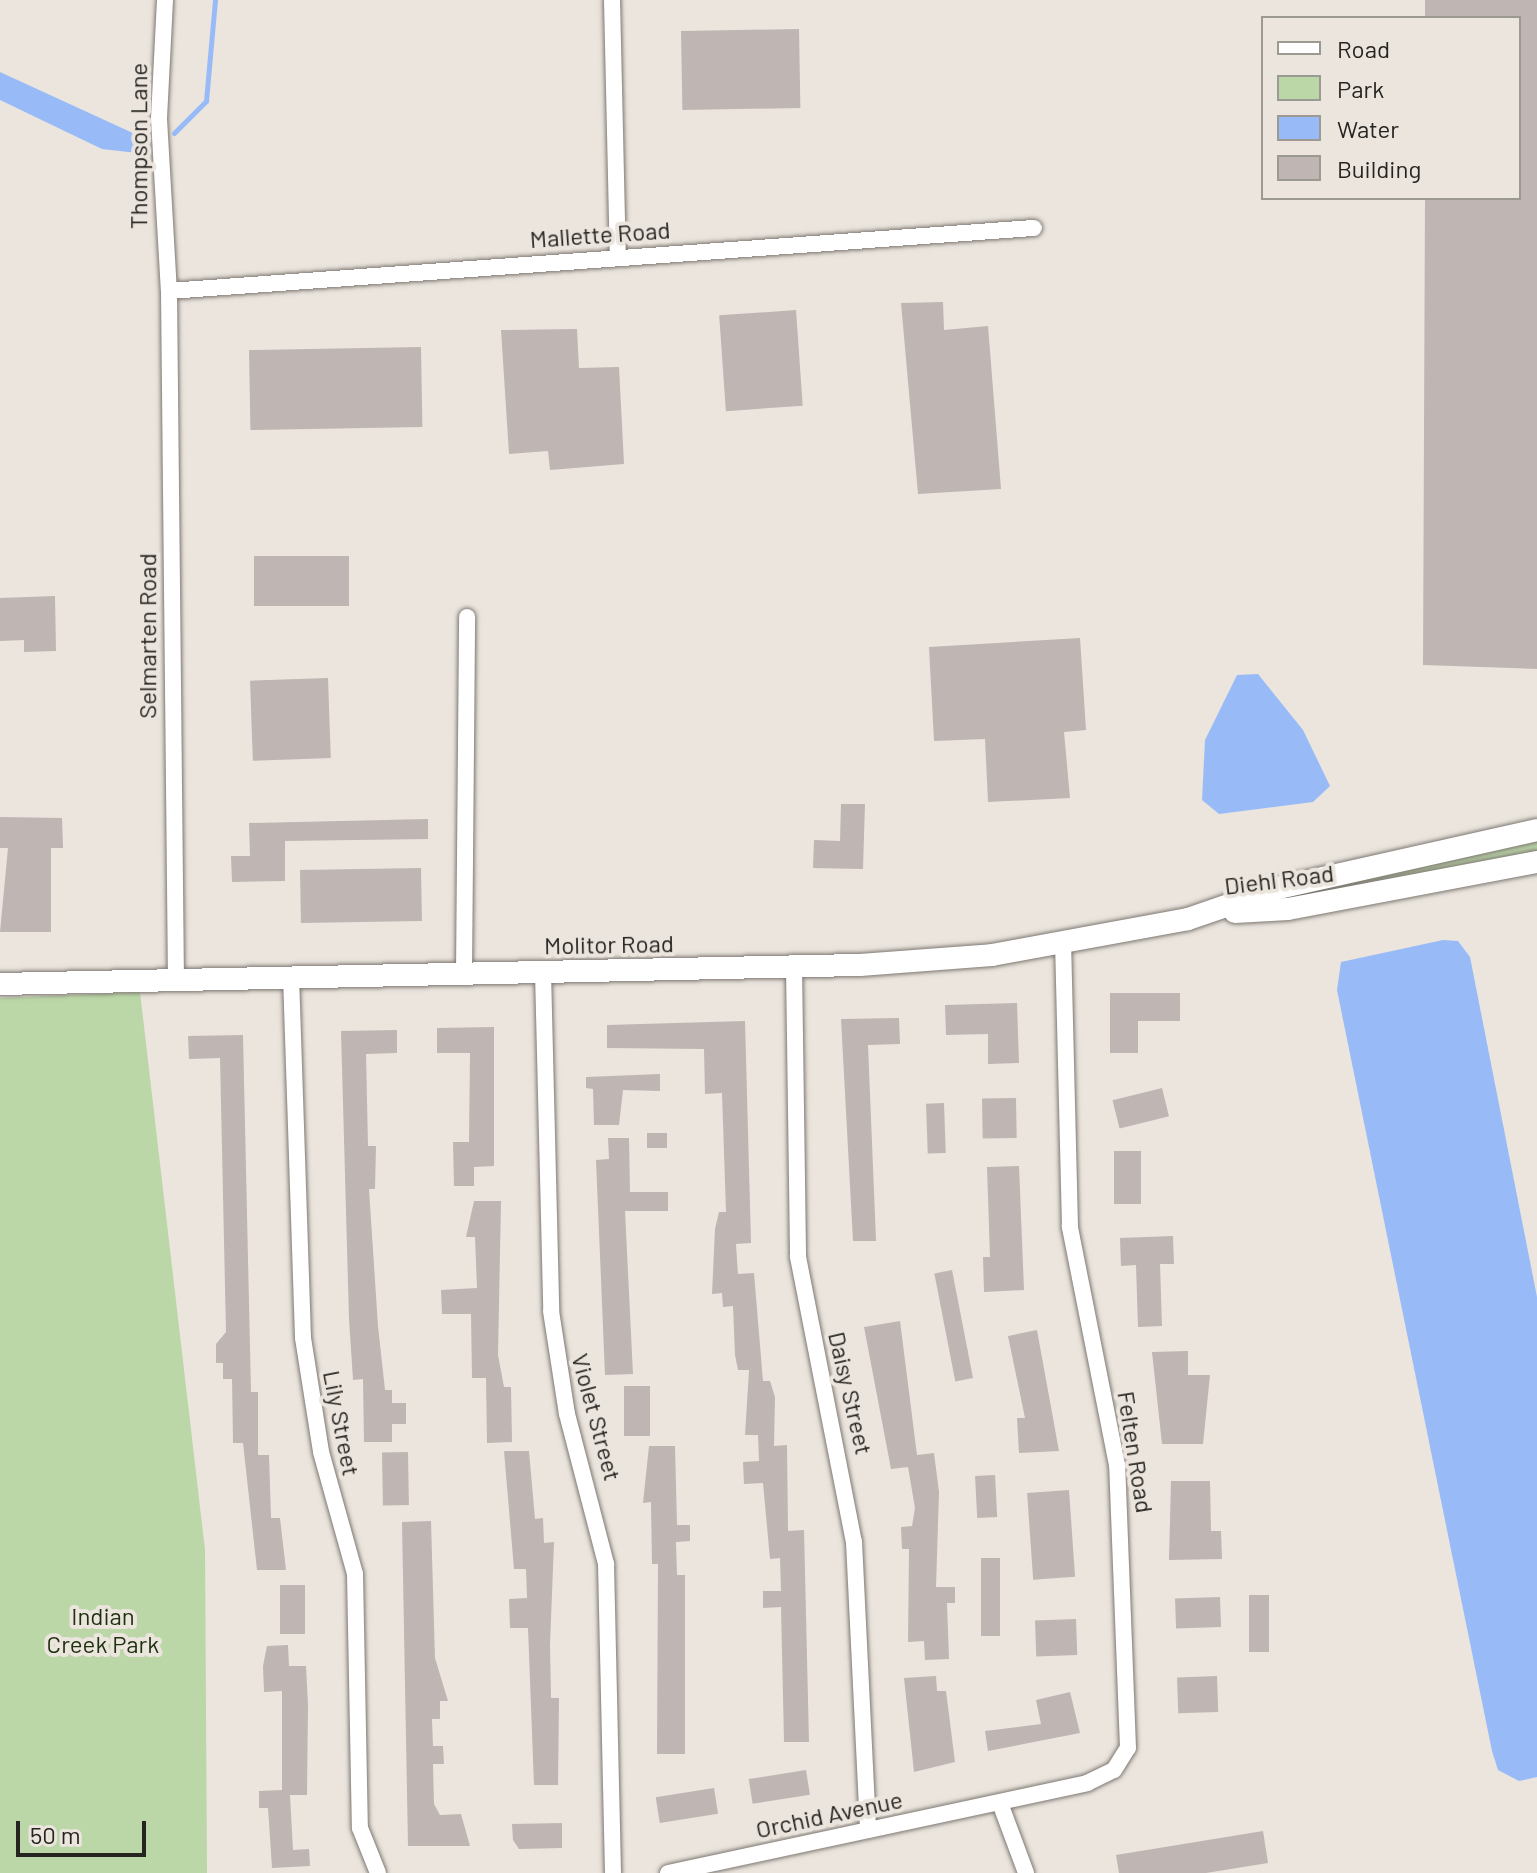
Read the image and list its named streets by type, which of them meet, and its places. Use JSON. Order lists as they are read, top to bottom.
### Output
{
  "streets": {
    "street": [
      "Thompson Lane",
      "Mallette Road",
      "Selmarten Road",
      "Diehl Road",
      "Molitor Road",
      "Daisy Street",
      "Violet Street",
      "Lily Street",
      "Felten Road",
      "Orchid Avenue"
    ]
  },
  "crossings": [
    ["Thompson Lane", "Mallette Road"],
    ["Thompson Lane", "Selmarten Road"],
    ["Mallette Road", "Selmarten Road"],
    ["Selmarten Road", "Molitor Road"],
    ["Diehl Road", "Molitor Road"],
    ["Molitor Road", "Daisy Street"],
    ["Molitor Road", "Violet Street"],
    ["Molitor Road", "Lily Street"],
    ["Molitor Road", "Felten Road"],
    ["Daisy Street", "Orchid Avenue"],
    ["Felten Road", "Orchid Avenue"]
  ],
  "parks": ["Indian Creek Park"],
  "legend": [
    "Road",
    "Park",
    "Water",
    "Building"
  ],
  "scale_bar": "50 m"
}
